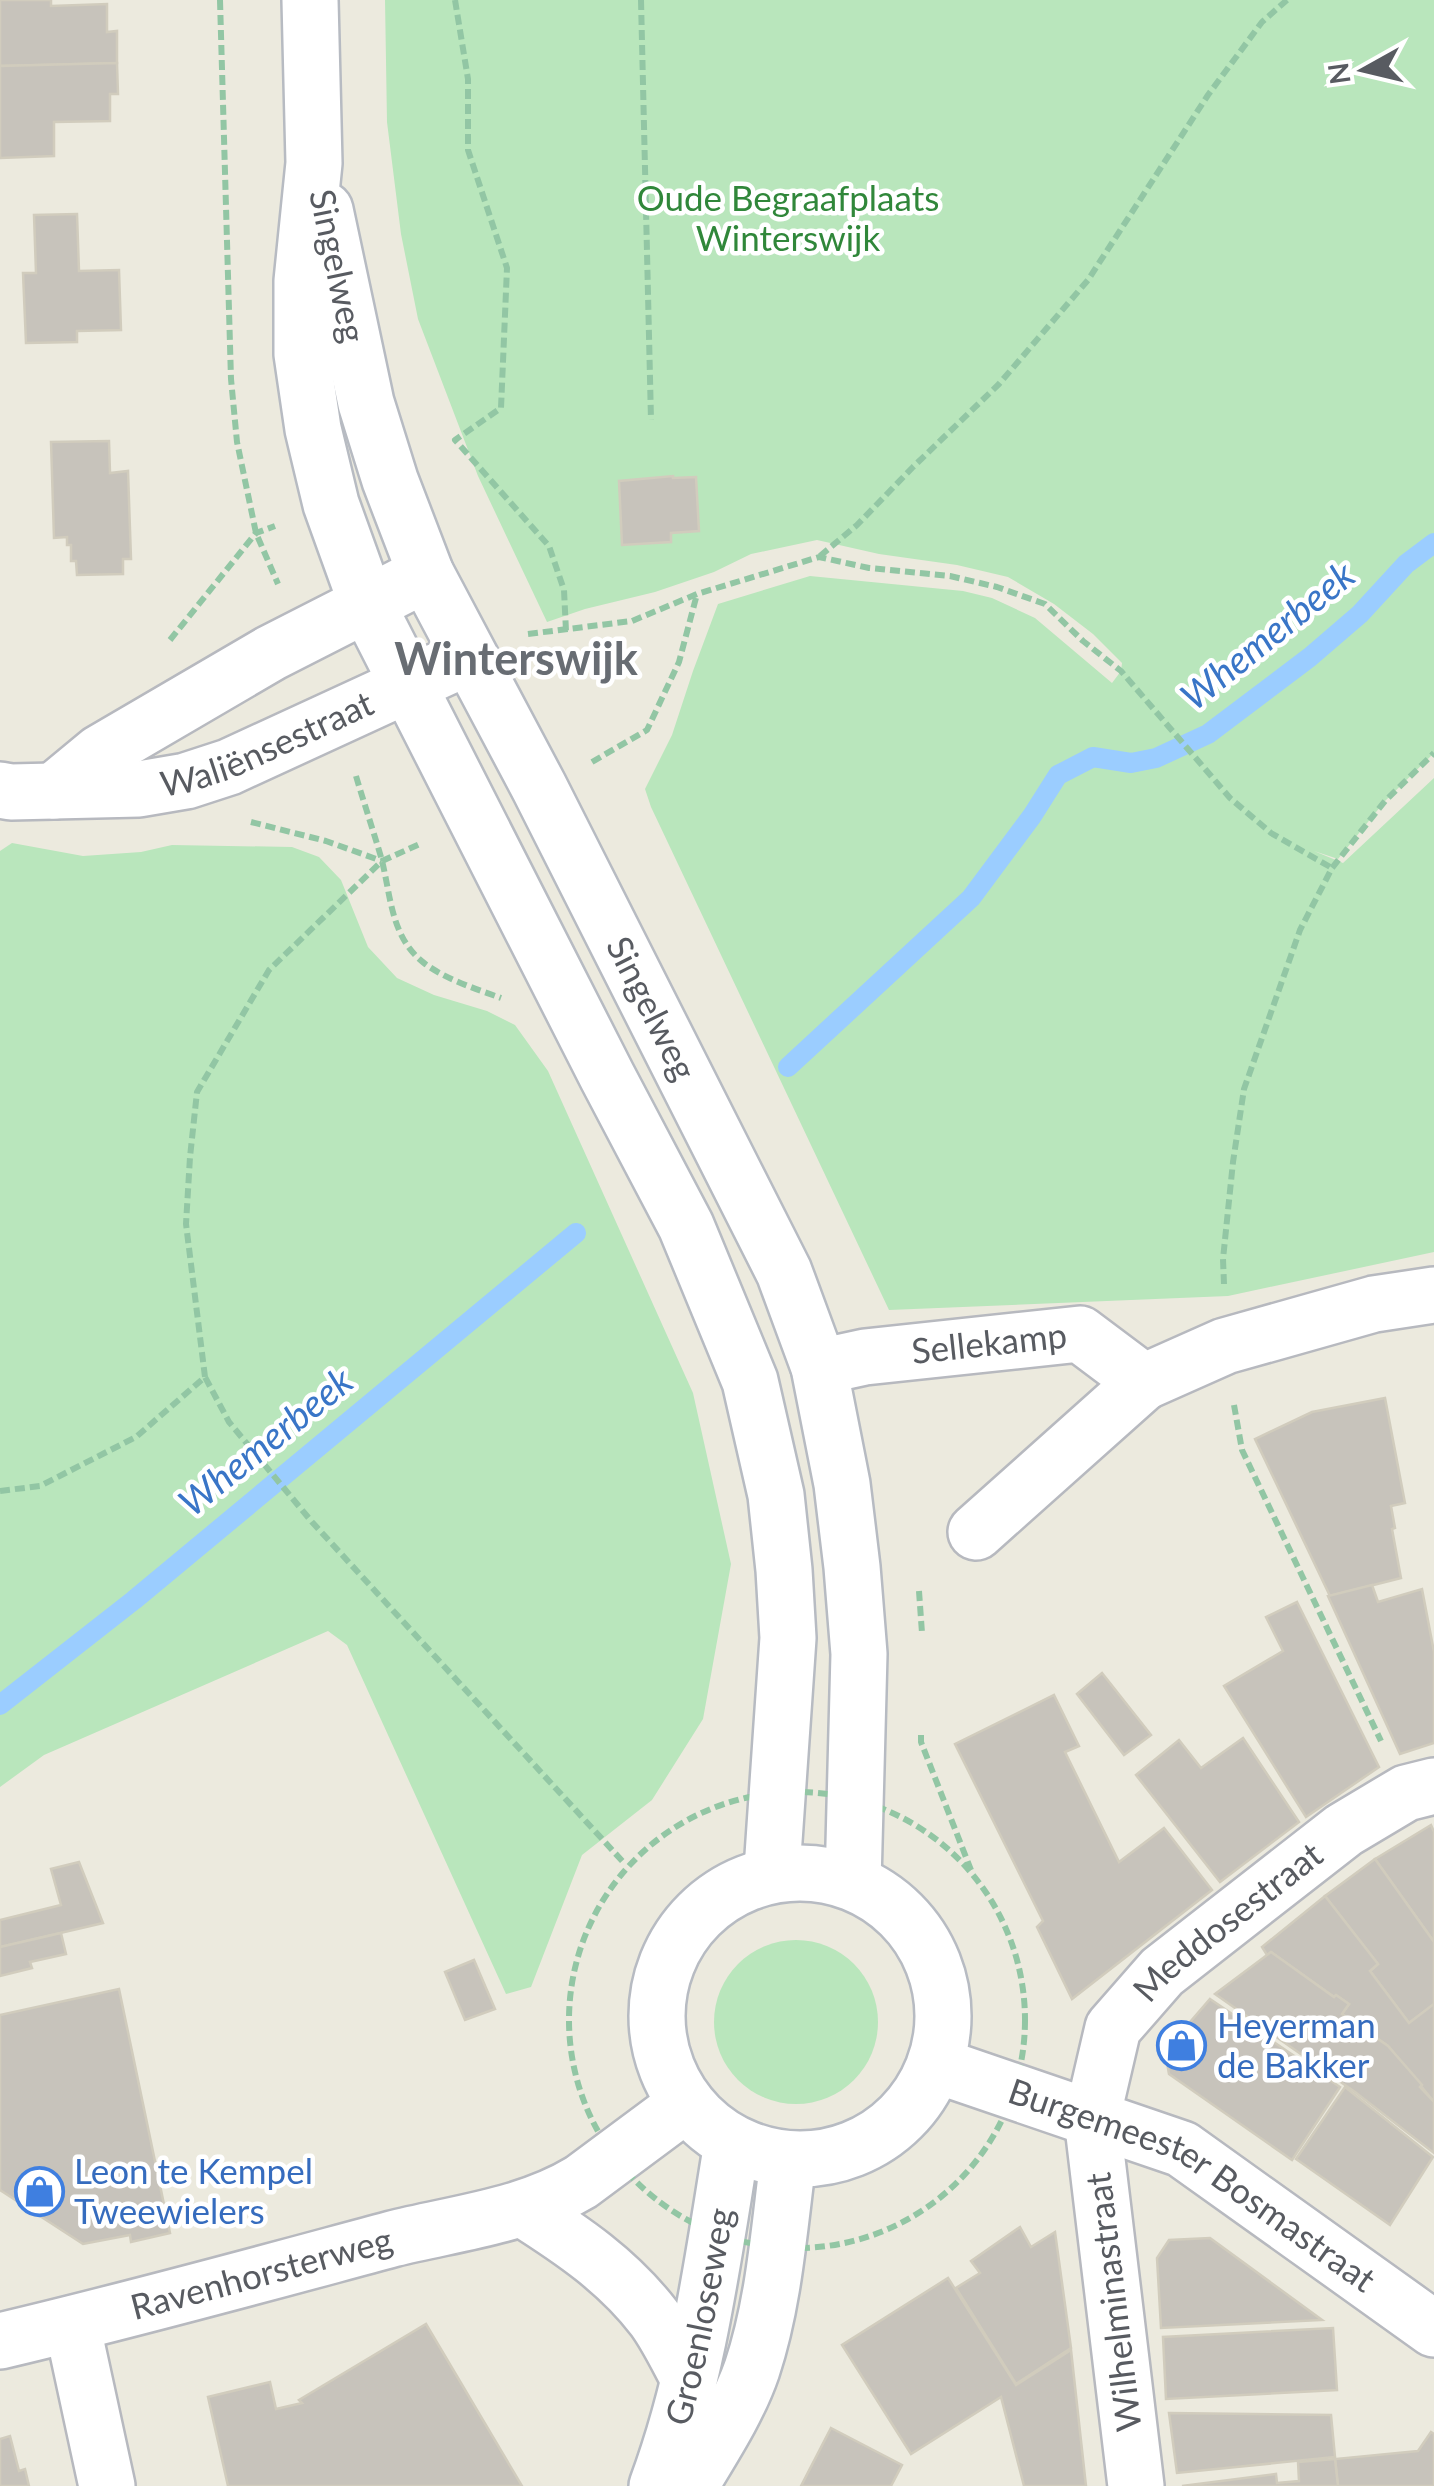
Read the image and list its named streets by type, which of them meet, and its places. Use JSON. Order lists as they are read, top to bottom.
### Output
{
  "streets": {
    "main road": [
      "Singelweg",
      "Waliënsestraat",
      "Sellekamp",
      "Meddosestraat",
      "Burgemeester Bosmastraat",
      "Ravenhorsterweg",
      "Wilhelminastraat",
      "Groenloseweg"
    ]
  },
  "crossings": [
    ["Singelweg", "Waliënsestraat"],
    ["Singelweg", "Sellekamp"],
    ["Singelweg", "Burgemeester Bosmastraat"],
    ["Singelweg", "Ravenhorsterweg"],
    ["Singelweg", "Groenloseweg"],
    ["Meddosestraat", "Burgemeester Bosmastraat"],
    ["Meddosestraat", "Wilhelminastraat"],
    ["Burgemeester Bosmastraat", "Ravenhorsterweg"],
    ["Burgemeester Bosmastraat", "Wilhelminastraat"],
    ["Burgemeester Bosmastraat", "Groenloseweg"],
    ["Ravenhorsterweg", "Groenloseweg"]
  ],
  "districts": ["Winterswijk"],
  "water": ["Whemerbeek"],
  "parks": ["Oude Begraafplaats Winterswijk"],
  "places": {
    "shop": ["Heyerman de Bakker", "Leon te Kempel Tweewielers"]
  },
  "north": "left"
}
